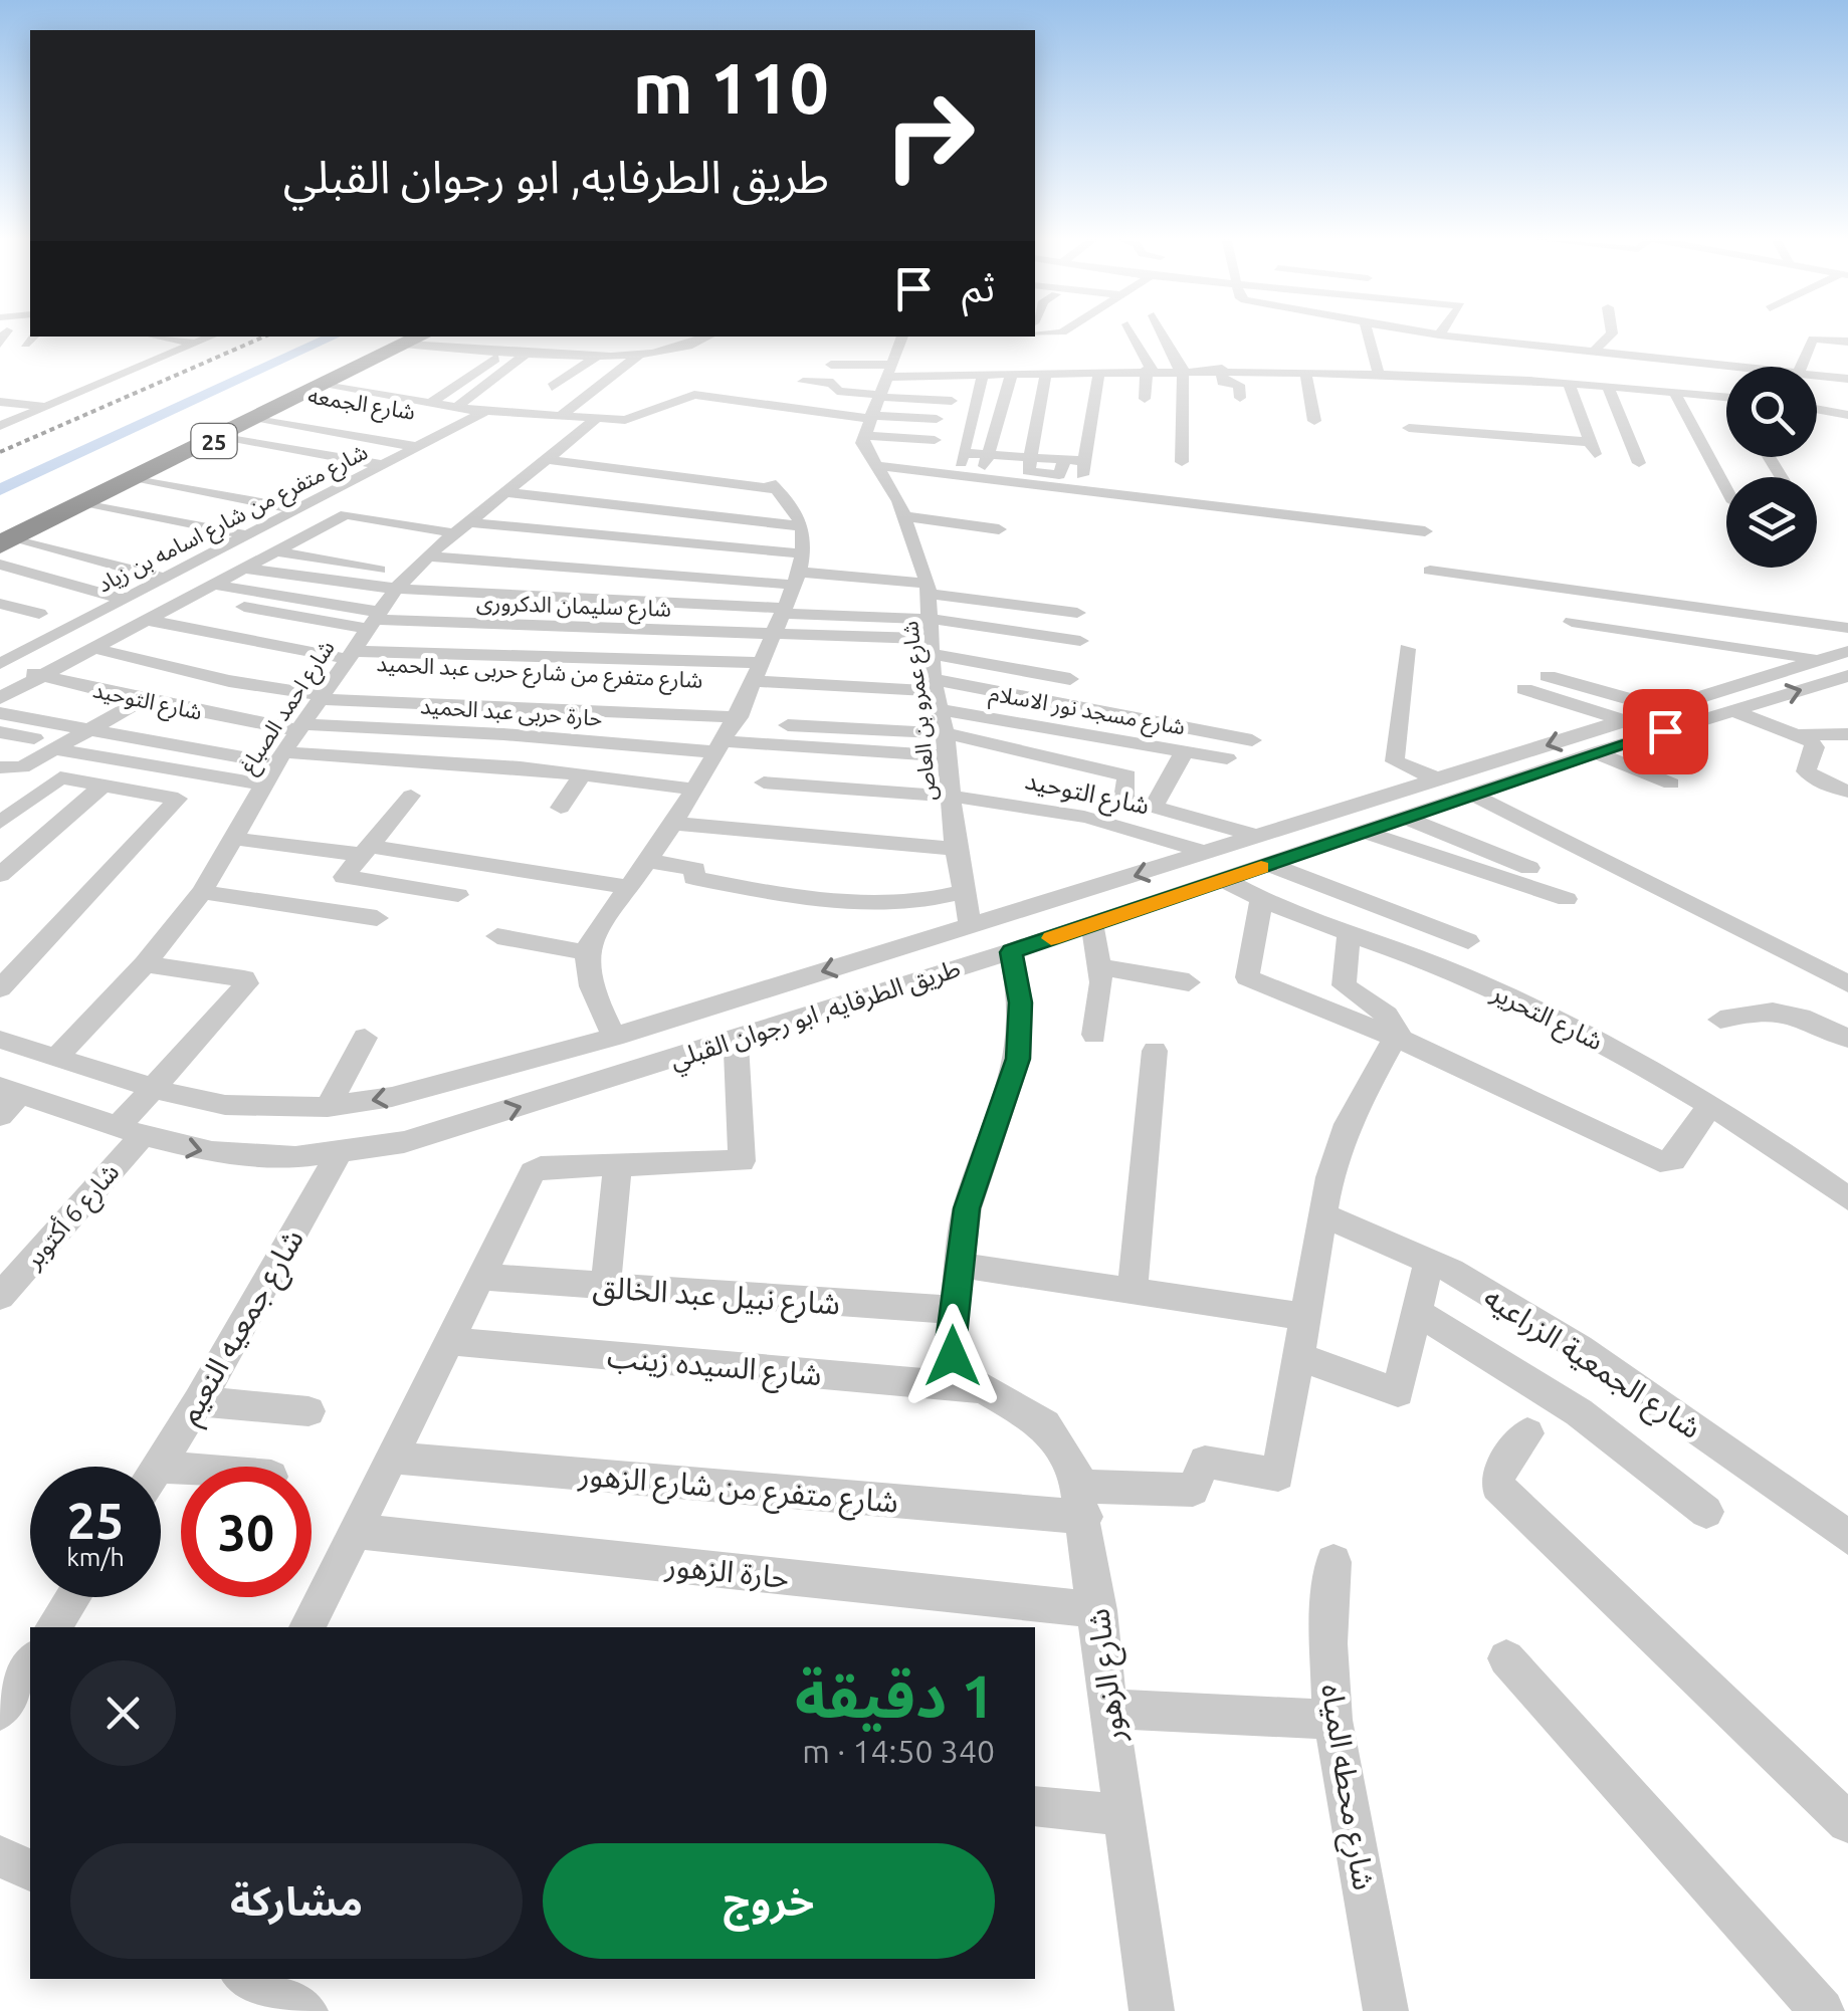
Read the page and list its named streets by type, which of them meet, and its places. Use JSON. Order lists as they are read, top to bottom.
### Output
{
  "streets": {
    "highway": ["25"],
    "street": [
      "شارع الجمعه",
      "شارع متفرع من شارع اسامه بن زياد",
      "شارع سليمان الدكرورى",
      "شارع التوحيد",
      "شارع احمد الصباغ",
      "شارع مسجد نور الاسلام",
      "حارة حربى عبد الحميد",
      "شارع عمرو بن العاص",
      "طريق الطرفايه, ابو رجوان القبلي",
      "شارع التحرير",
      "شارع 6 أكتوبر",
      "شارع نبيل عبد الخالق",
      "شارع جمعيه النعيم",
      "شارع الجمعية الزراعيه",
      "شارع السيده زينب",
      "شارع متفرع من شارع الزهور",
      "حارة الزهور",
      "شارع الزهور",
      "شارع محطه المياه"
    ]
  },
  "crossings": [
    ["شارع الجمعه", "25"],
    ["شارع الجمعه", "شارع متفرع من شارع اسامه بن زياد"],
    ["شارع متفرع من شارع اسامه بن زياد", "شارع التوحيد"],
    ["شارع سليمان الدكرورى", "شارع احمد الصباغ"],
    ["شارع سليمان الدكرورى", "شارع عمرو بن العاص"],
    ["شارع التوحيد", "شارع احمد الصباغ"],
    ["شارع التوحيد", "حارة حربى عبد الحميد"],
    ["شارع التوحيد", "شارع عمرو بن العاص"],
    ["شارع التوحيد", "طريق الطرفايه, ابو رجوان القبلي"],
    ["شارع احمد الصباغ", "حارة حربى عبد الحميد"],
    ["شارع احمد الصباغ", "طريق الطرفايه, ابو رجوان القبلي"],
    ["شارع احمد الصباغ", "شارع 6 أكتوبر"],
    ["شارع مسجد نور الاسلام", "شارع عمرو بن العاص"],
    ["حارة حربى عبد الحميد", "شارع عمرو بن العاص"],
    ["شارع عمرو بن العاص", "طريق الطرفايه, ابو رجوان القبلي"],
    ["طريق الطرفايه, ابو رجوان القبلي", "شارع التحرير"],
    ["طريق الطرفايه, ابو رجوان القبلي", "شارع 6 أكتوبر"],
    ["طريق الطرفايه, ابو رجوان القبلي", "شارع جمعيه النعيم"],
    ["شارع السيده زينب", "شارع الزهور"],
    ["شارع متفرع من شارع الزهور", "شارع الزهور"],
    ["حارة الزهور", "شارع الزهور"]
  ],
  "page": {
    "turn": ["110 m", "طريق الطرفايه, ابو رجوان القبلي"],
    "then": "ثم",
    "speed": "25 km/h",
    "limit": "30",
    "heading": ["1 دقيقة", "340 m · 14:50"],
    "buttons": ["خروج", "مشاركة"]
  }
}
